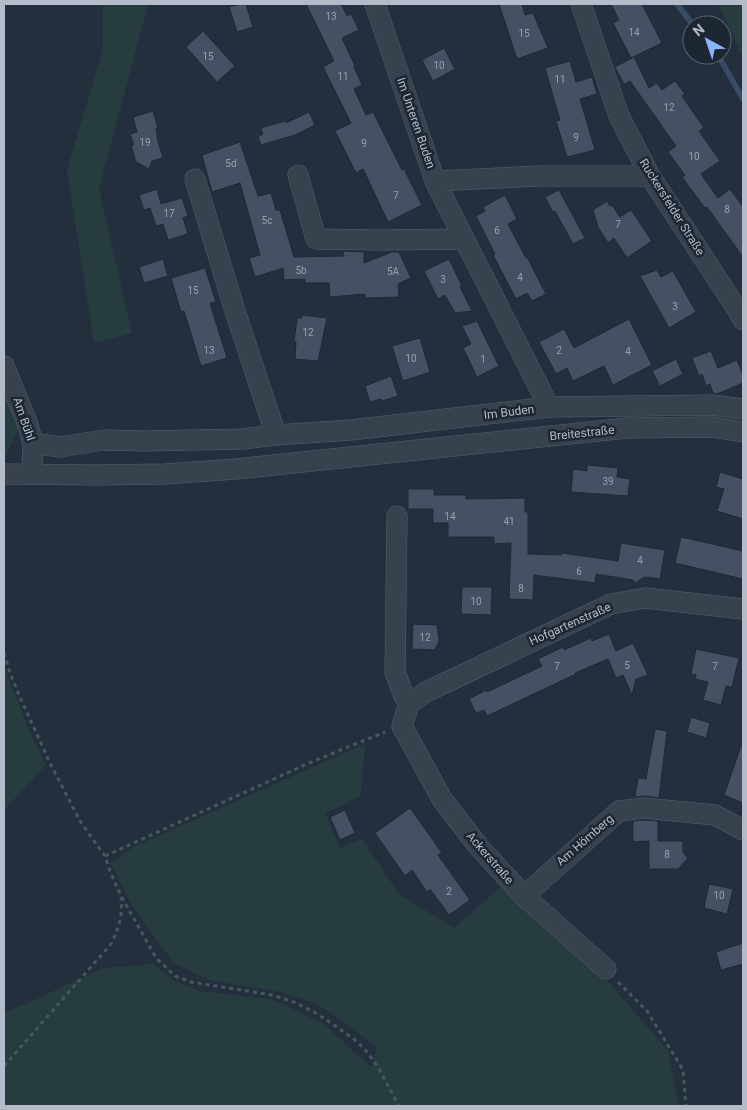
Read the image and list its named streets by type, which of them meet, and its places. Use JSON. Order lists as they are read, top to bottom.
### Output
{
  "streets": {
    "street": [
      "Im Unteren Buden",
      "Ruckersfelder Straße",
      "Im Buden",
      "Am Bühl",
      "Breitestraße",
      "Hofgartenstraße",
      "Am Hömberg",
      "Ackerstraße"
    ]
  },
  "crossings": [
    ["Im Unteren Buden", "Im Buden"],
    ["Im Buden", "Am Bühl"],
    ["Am Bühl", "Breitestraße"],
    ["Am Hömberg", "Ackerstraße"]
  ],
  "house_numbers": [
    "13",
    "14",
    "15",
    "15",
    "10",
    "11",
    "11",
    "12",
    "9",
    "19",
    "9",
    "10",
    "5d",
    "7",
    "8",
    "17",
    "5c",
    "7",
    "6",
    "5b",
    "5A",
    "4",
    "3",
    "15",
    "3",
    "12",
    "13",
    "2",
    "4",
    "10",
    "1",
    "39",
    "14",
    "41",
    "4",
    "6",
    "8",
    "10",
    "12",
    "5",
    "7",
    "7",
    "8",
    "2",
    "10"
  ],
  "north": "top left"
}
